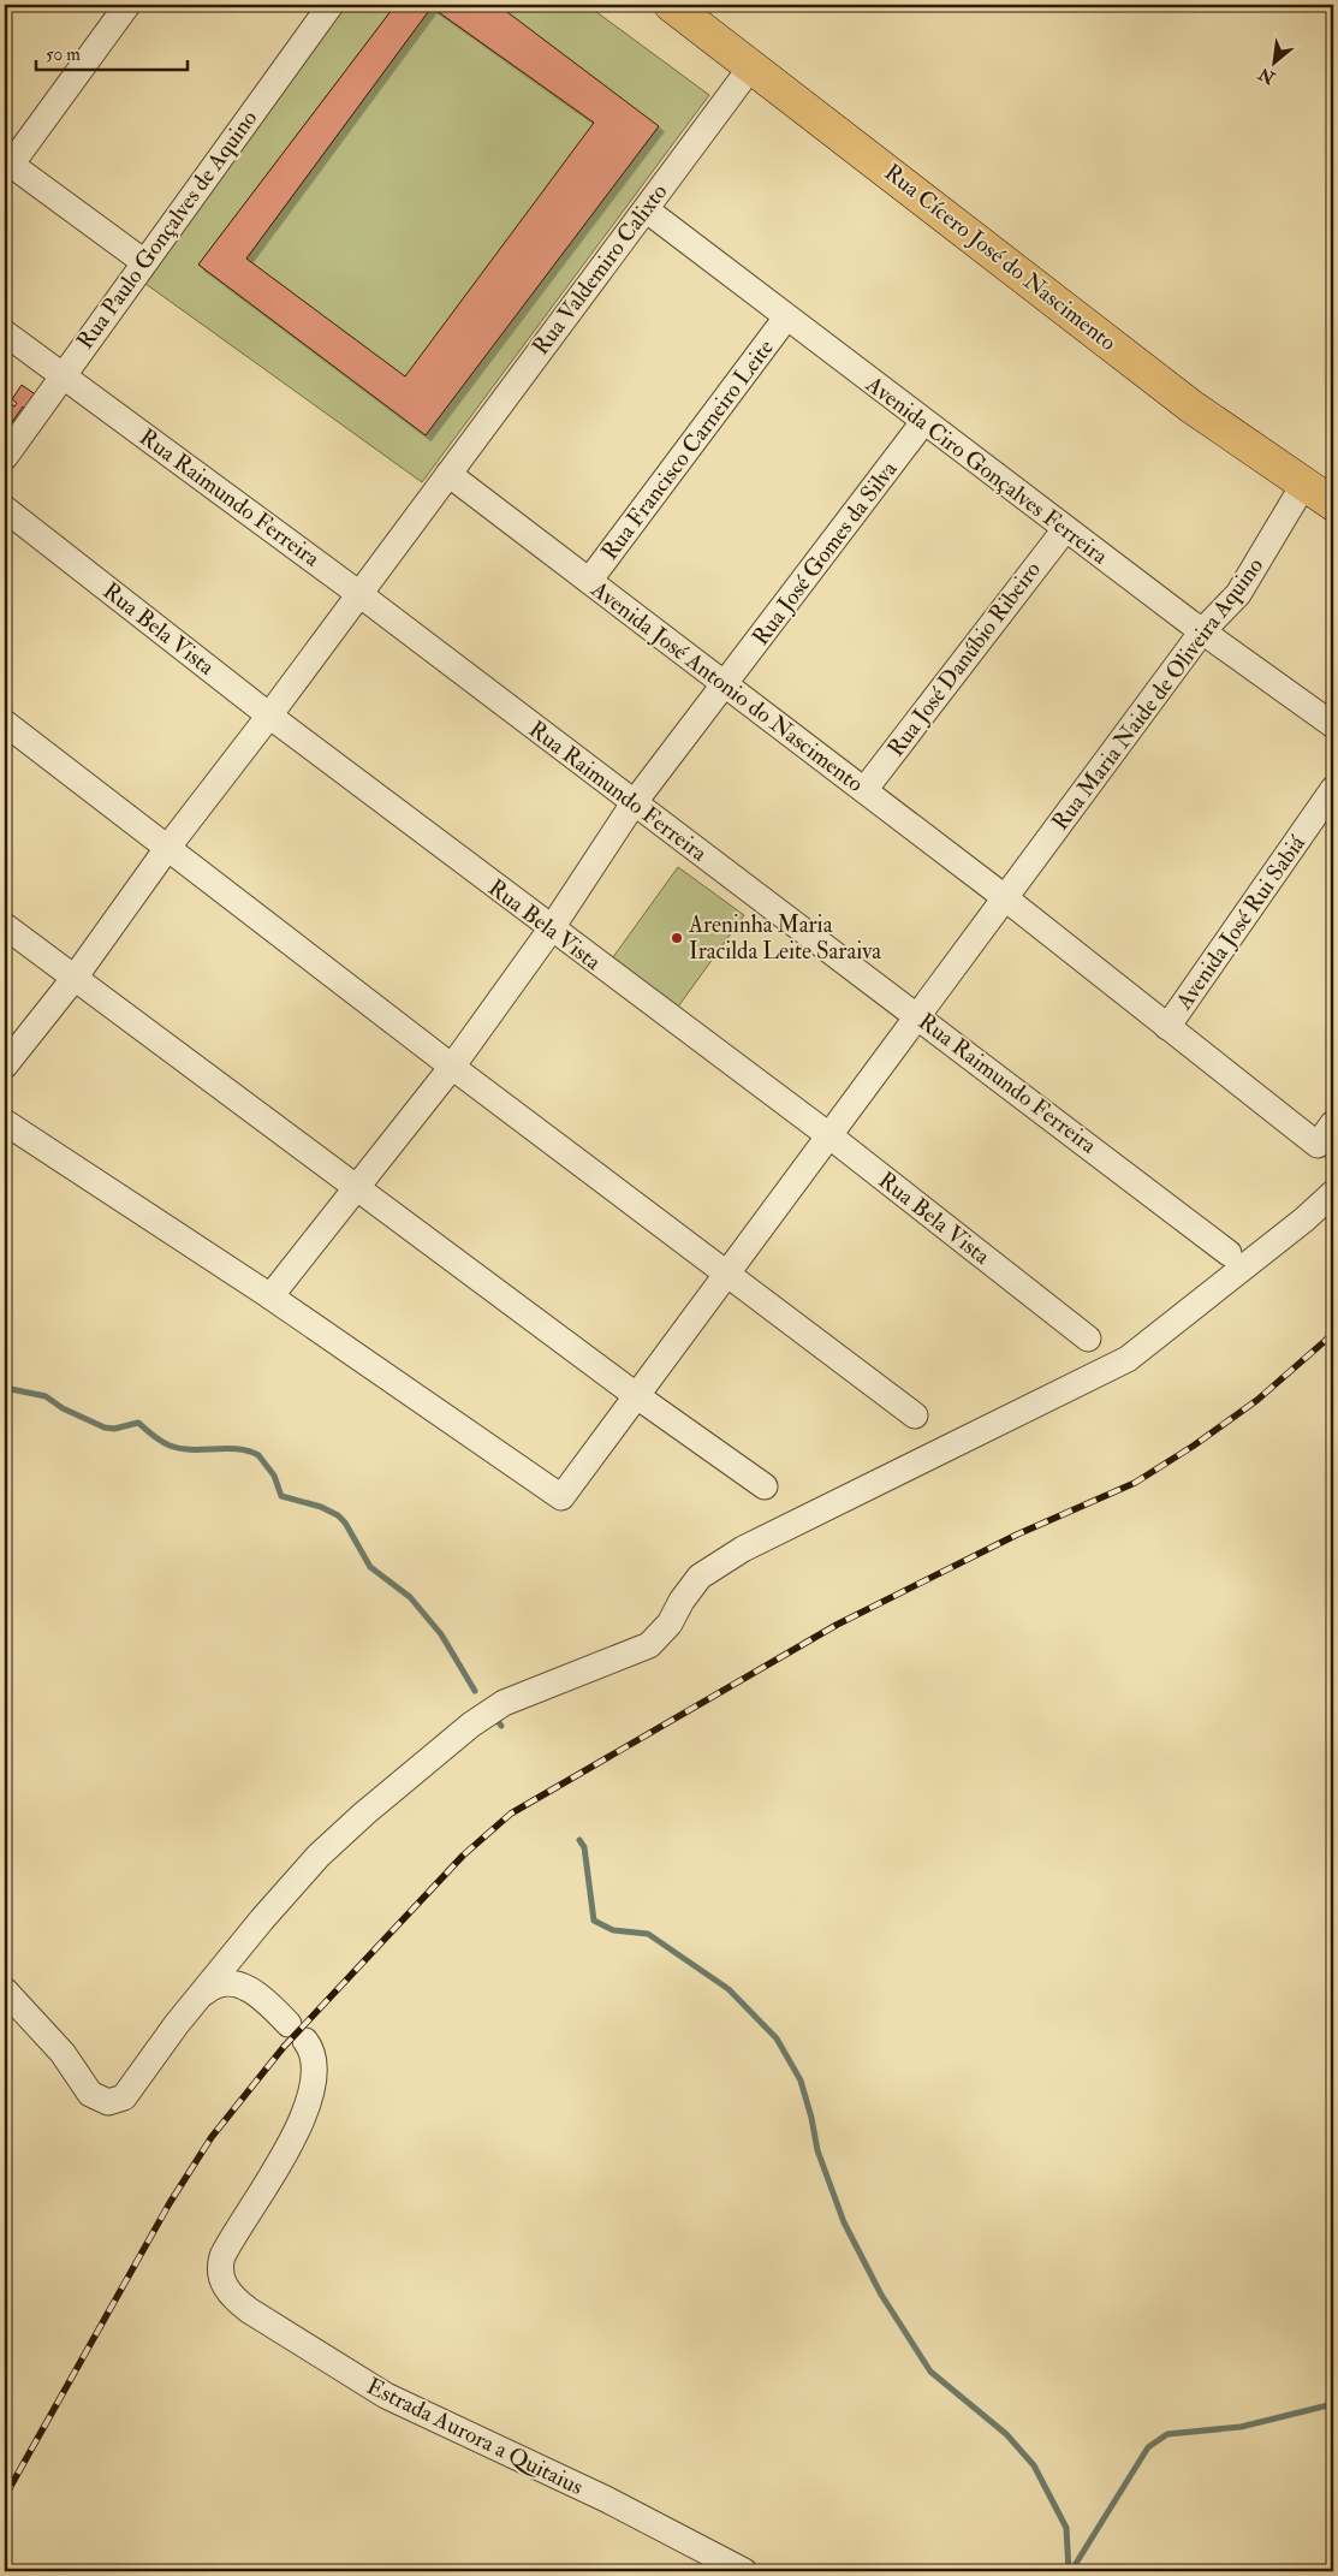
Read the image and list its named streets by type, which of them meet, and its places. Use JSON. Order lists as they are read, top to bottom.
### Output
{
  "streets": {
    "main road": ["Rua Cícero José do Nascimento"],
    "street": [
      "Rua Paulo Gonçalves de Aquino",
      "Rua Valdemiro Calixto",
      "Rua Francisco Carneiro Leite",
      "Avenida Ciro Gonçalves Ferreira",
      "Rua Raimundo Ferreira",
      "Rua José Gomes da Silva",
      "Rua Bela Vista",
      "Rua José Danúbio Ribeiro",
      "Avenida José Antonio do Nascimento",
      "Rua Maria Naide de Oliveira Aquino",
      "Avenida José Rui Sabiá",
      "Estrada Aurora a Quitaius"
    ]
  },
  "crossings": [
    ["Rua Paulo Gonçalves de Aquino", "Rua Raimundo Ferreira"],
    ["Rua Cícero José do Nascimento", "Rua Valdemiro Calixto"],
    ["Rua Cícero José do Nascimento", "Rua Maria Naide de Oliveira Aquino"],
    ["Rua Valdemiro Calixto", "Avenida Ciro Gonçalves Ferreira"],
    ["Rua Valdemiro Calixto", "Rua Raimundo Ferreira"],
    ["Rua Valdemiro Calixto", "Rua Bela Vista"],
    ["Rua Valdemiro Calixto", "Avenida José Antonio do Nascimento"],
    ["Rua Francisco Carneiro Leite", "Avenida Ciro Gonçalves Ferreira"],
    ["Rua Francisco Carneiro Leite", "Avenida José Antonio do Nascimento"],
    ["Avenida Ciro Gonçalves Ferreira", "Rua José Gomes da Silva"],
    ["Avenida Ciro Gonçalves Ferreira", "Rua José Danúbio Ribeiro"],
    ["Avenida Ciro Gonçalves Ferreira", "Rua Maria Naide de Oliveira Aquino"],
    ["Rua Raimundo Ferreira", "Rua José Gomes da Silva"],
    ["Rua Raimundo Ferreira", "Rua Maria Naide de Oliveira Aquino"],
    ["Rua José Gomes da Silva", "Rua Bela Vista"],
    ["Rua José Gomes da Silva", "Avenida José Antonio do Nascimento"],
    ["Rua José Gomes da Silva", "Rua Maria Naide de Oliveira Aquino"],
    ["Rua Bela Vista", "Rua Maria Naide de Oliveira Aquino"],
    ["Rua José Danúbio Ribeiro", "Avenida José Antonio do Nascimento"],
    ["Avenida José Antonio do Nascimento", "Rua Maria Naide de Oliveira Aquino"],
    ["Avenida José Antonio do Nascimento", "Avenida José Rui Sabiá"]
  ],
  "places": ["Areninha Maria Iracilda Leite Saraiva"],
  "scale_bar": "50 m",
  "north": "bottom left"
}
